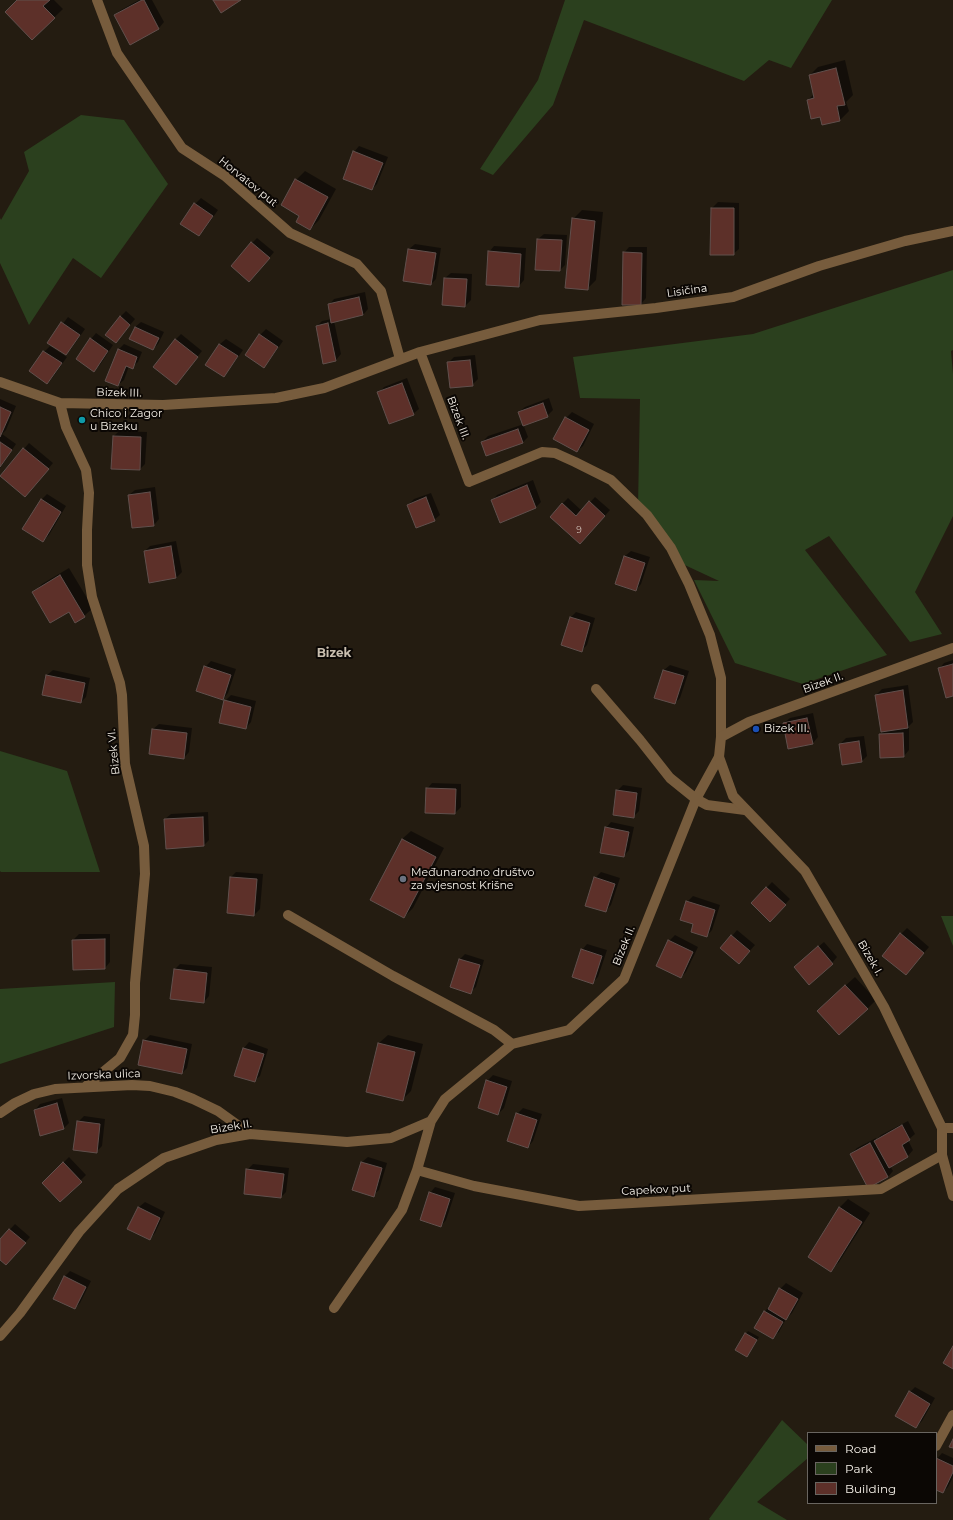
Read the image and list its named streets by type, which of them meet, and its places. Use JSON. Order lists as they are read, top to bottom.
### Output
{
  "streets": {
    "street": [
      "Horvatov put",
      "Lisičina",
      "Bizek III.",
      "Bizek II.",
      "Bizek VI.",
      "Bizek I.",
      "Izvorska ulica",
      "Capekov put"
    ]
  },
  "crossings": [
    ["Horvatov put", "Bizek III."],
    ["Lisičina", "Bizek III."],
    ["Bizek III.", "Bizek II."],
    ["Bizek III.", "Bizek VI."],
    ["Bizek II.", "Bizek I."],
    ["Bizek II.", "Izvorska ulica"],
    ["Bizek VI.", "Izvorska ulica"],
    ["Bizek I.", "Capekov put"]
  ],
  "districts": ["Bizek"],
  "places": ["Chico i Zagor u Bizeku", "Bizek III.", "Međunarodno društvo za svjesnost Krišne"],
  "house_numbers": ["9"],
  "legend": ["Road", "Park", "Building"]
}
